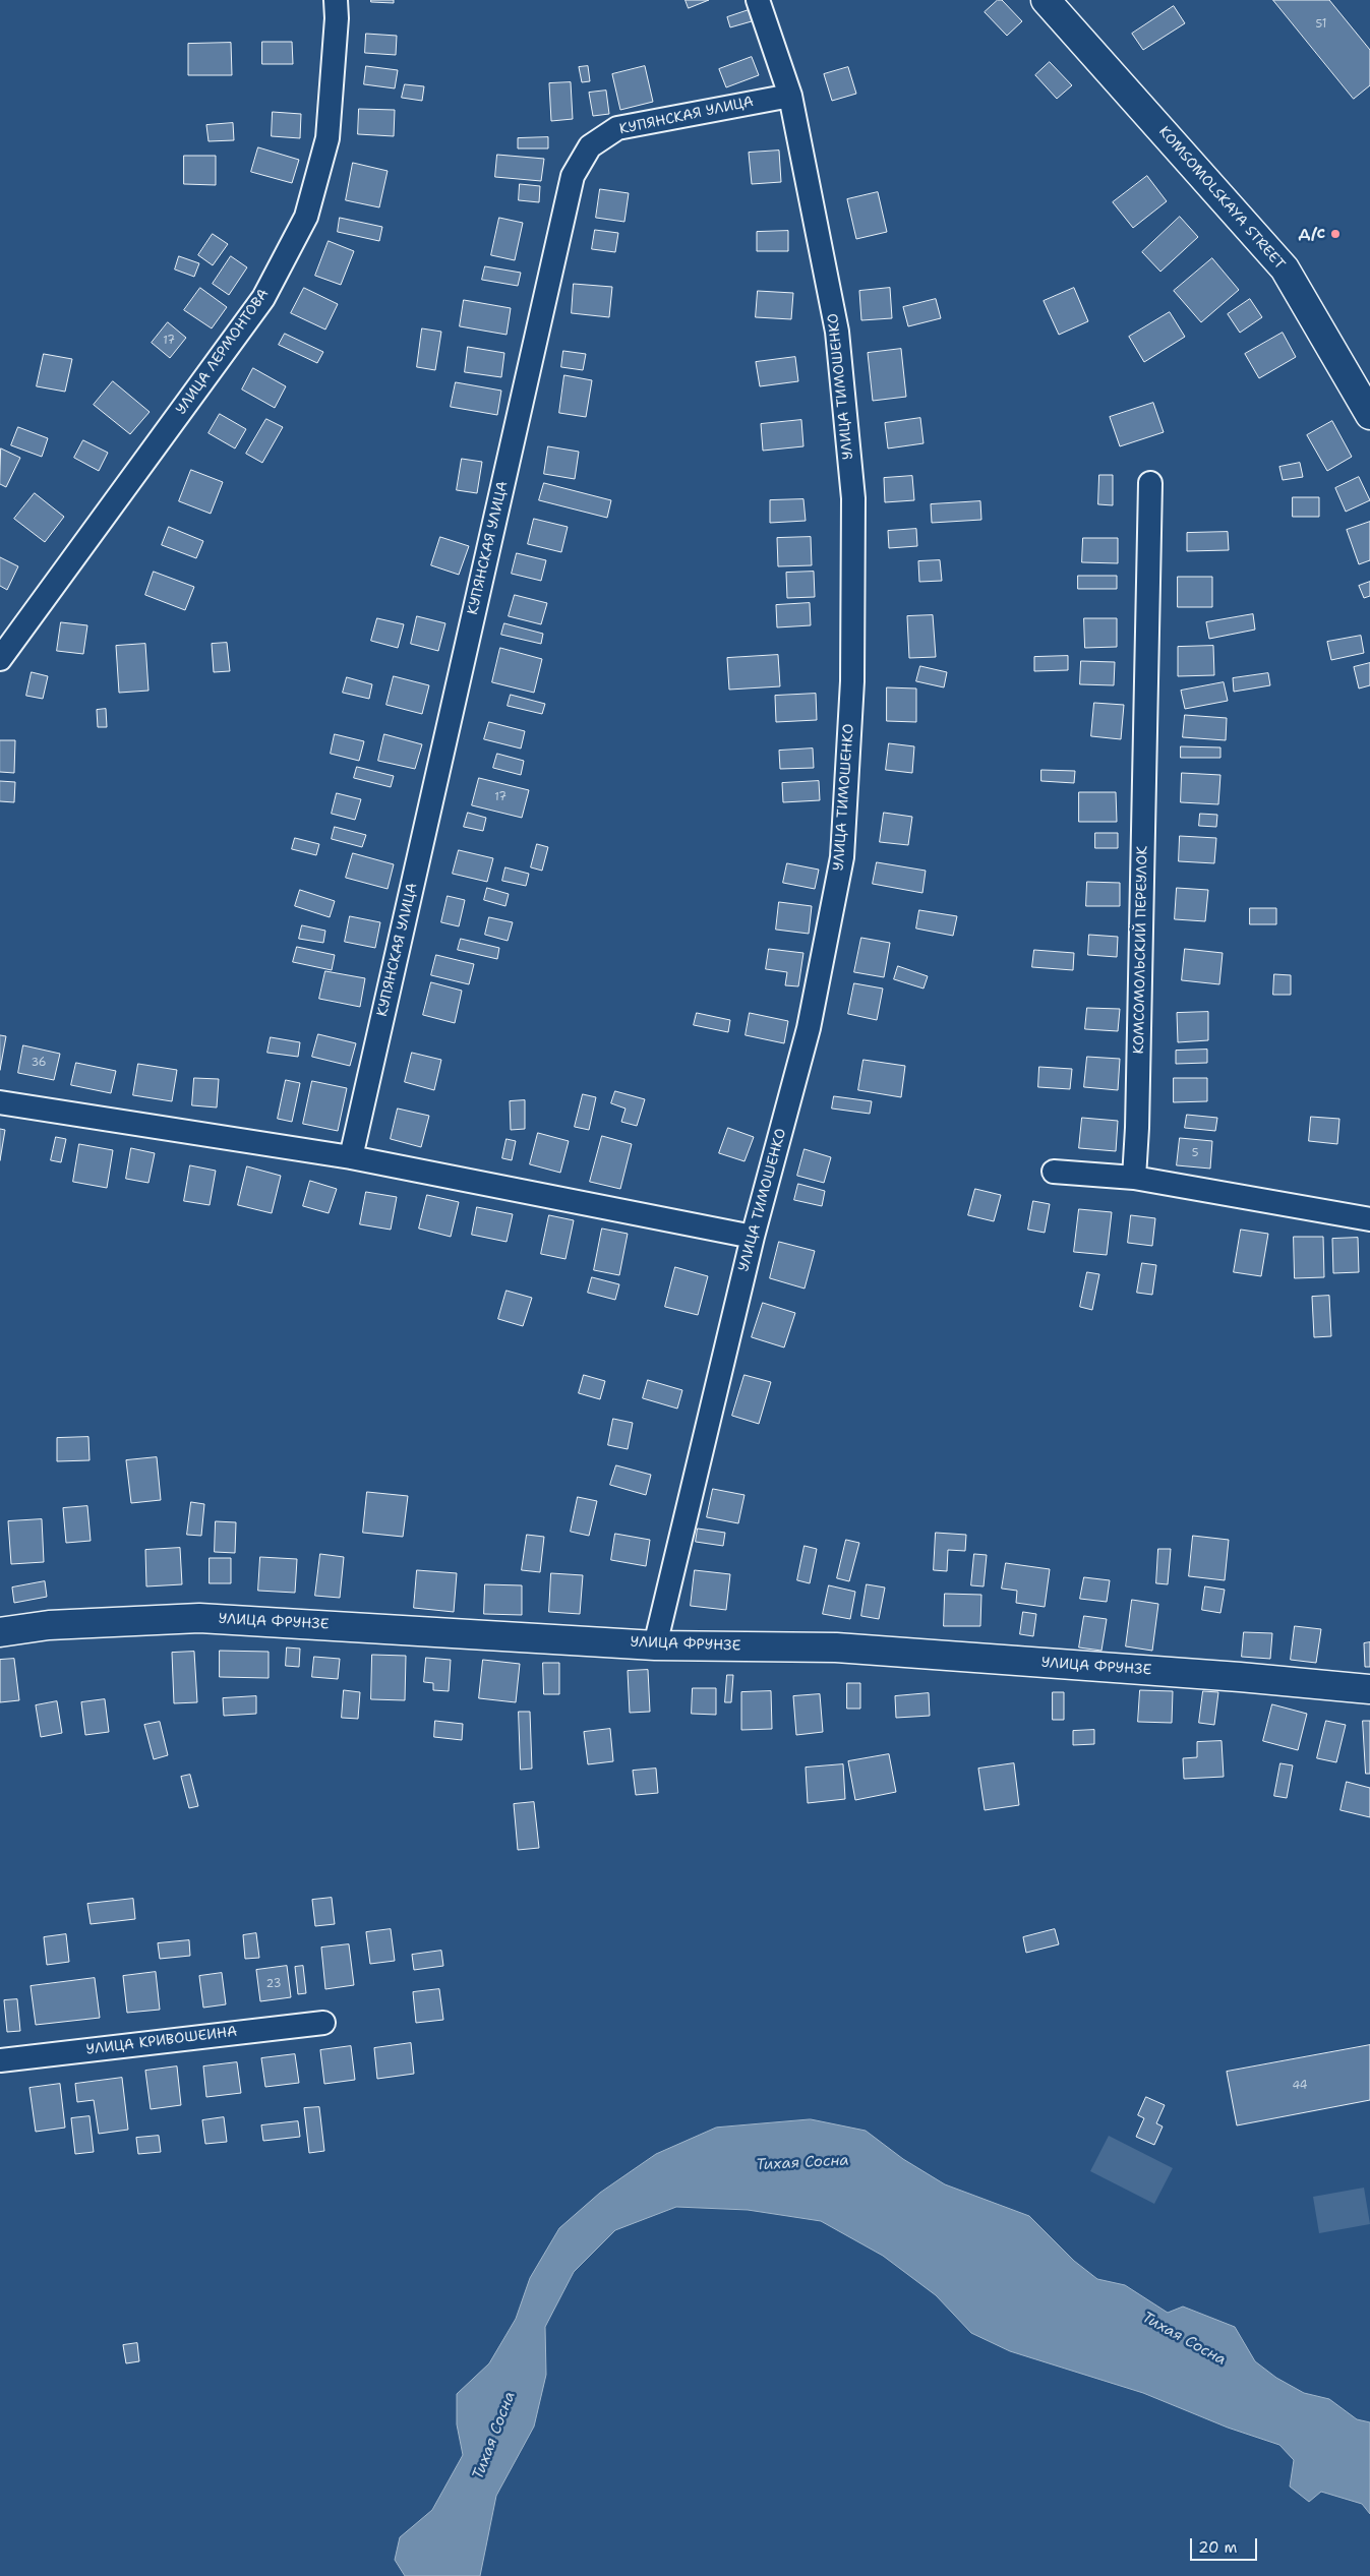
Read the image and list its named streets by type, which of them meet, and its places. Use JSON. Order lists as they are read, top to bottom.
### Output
{
  "streets": {
    "street": [
      "КУПЯНСКАЯ УЛИЦА",
      "KOMSOMOLSKAYA STREET",
      "УЛИЦА ЛЕРМОНТОВА",
      "УЛИЦА ТИМОШЕНКО",
      "КОМСОМОЛЬСКИЙ ПЕРЕУЛОК",
      "УЛИЦА ФРУНЗЕ",
      "УЛИЦА КРИВОШЕИНА"
    ]
  },
  "crossings": [
    ["КУПЯНСКАЯ УЛИЦА", "УЛИЦА ТИМОШЕНКО"],
    ["УЛИЦА ТИМОШЕНКО", "УЛИЦА ФРУНЗЕ"]
  ],
  "water": ["Тихая Сосна"],
  "places": ["Д/С"],
  "house_numbers": [
    "51",
    "17",
    "17",
    "36",
    "5",
    "23",
    "44"
  ],
  "scale_bar": "20 m"
}
